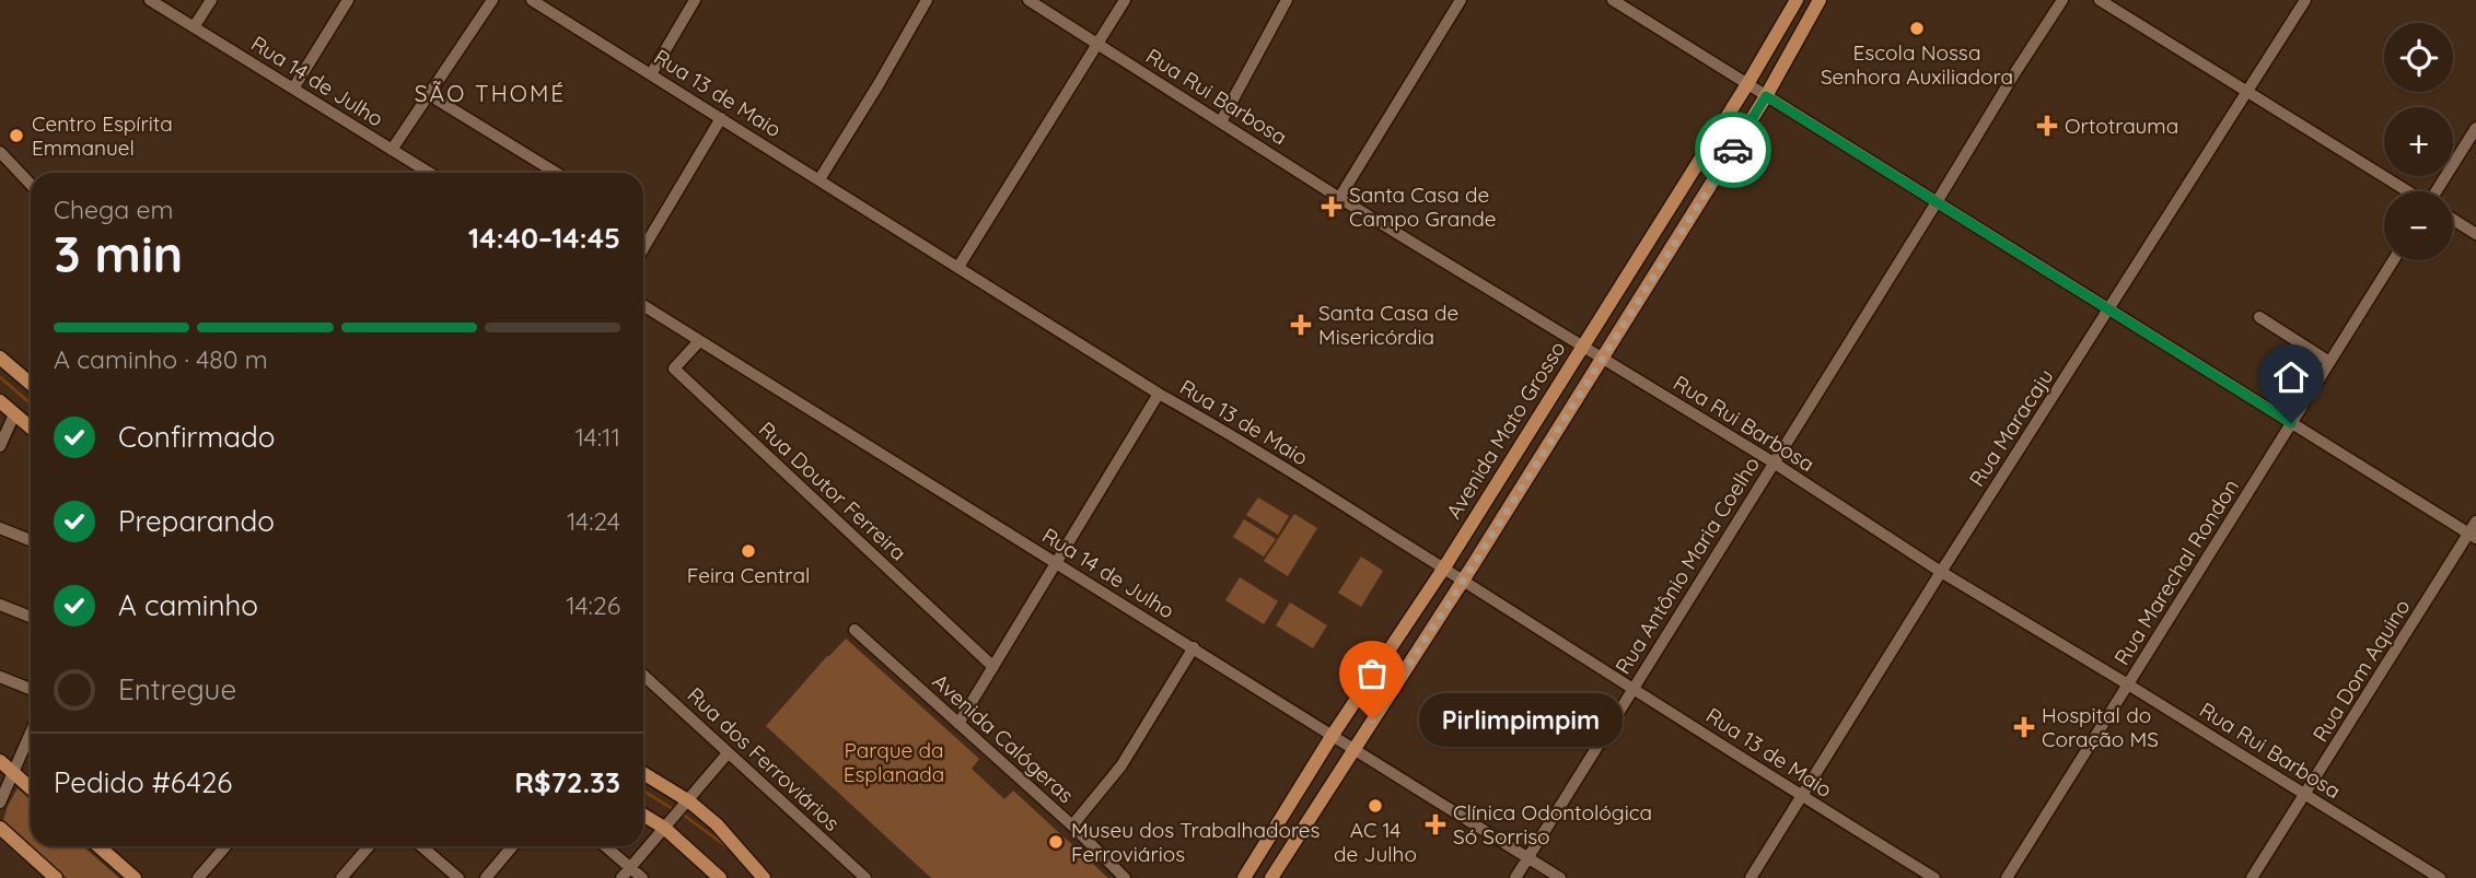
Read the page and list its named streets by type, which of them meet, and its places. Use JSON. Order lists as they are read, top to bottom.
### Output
{
  "streets": {
    "main road": ["Avenida Mato Grosso"],
    "street": [
      "Rua 14 de Julho",
      "Rua 13 de Maio",
      "Rua Rui Barbosa",
      "Rua Maracaju",
      "Rua Doutor Ferreira",
      "Rua Antônio Maria Coelho",
      "Rua Marechal Rondon",
      "Rua Dom Aquino",
      "Avenida Calógeras",
      "Rua dos Ferroviários"
    ]
  },
  "crossings": [
    ["Rua 14 de Julho", "Avenida Mato Grosso"],
    ["Rua 14 de Julho", "Rua Doutor Ferreira"],
    ["Rua 14 de Julho", "Rua Antônio Maria Coelho"],
    ["Rua 13 de Maio", "Rua Maracaju"],
    ["Rua 13 de Maio", "Avenida Mato Grosso"],
    ["Rua 13 de Maio", "Rua Antônio Maria Coelho"],
    ["Rua Rui Barbosa", "Rua Maracaju"],
    ["Rua Rui Barbosa", "Avenida Mato Grosso"],
    ["Rua Rui Barbosa", "Rua Antônio Maria Coelho"],
    ["Rua Rui Barbosa", "Rua Marechal Rondon"],
    ["Rua Rui Barbosa", "Rua Dom Aquino"]
  ],
  "districts": ["SÃO THOMÉ"],
  "parks": ["Parque da Esplanada"],
  "places": {
    "other": [
      "Escola Nossa Senhora Auxiliadora",
      "Centro Espírita Emmanuel",
      "Feira Central",
      "Pirlimpimpim",
      "AC 14 de Julho",
      "Museu dos Trabalhadores Ferroviários"
    ],
    "health": [
      "Ortotrauma",
      "Santa Casa de Campo Grande",
      "Santa Casa de Misericórdia",
      "Hospital do Coração MS",
      "Clínica Odontológica Só Sorriso"
    ]
  },
  "page": {
    "map_buttons": ["+", "−"],
    "heading": ["3 min", "Chega em", "14:40–14:45"],
    "panel": ["Pedido #6426", "R$72.33"],
    "bar": "A caminho · 480 m",
    "list": [
      ["Confirmado", "14:11"],
      ["Preparando", "14:24"],
      ["A caminho", "14:26"],
      "Entregue"
    ],
    "bubble": "Pirlimpimpim"
  }
}
